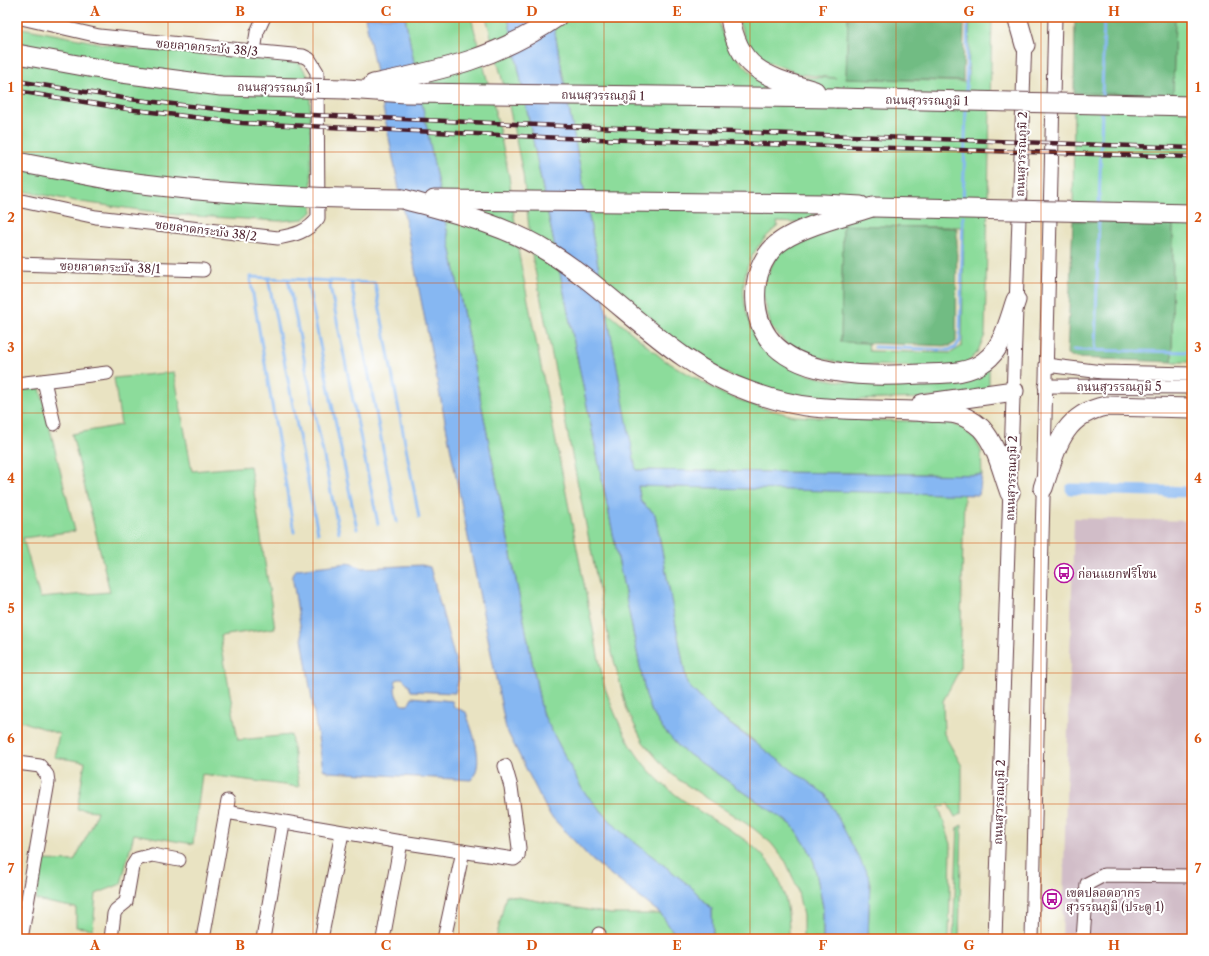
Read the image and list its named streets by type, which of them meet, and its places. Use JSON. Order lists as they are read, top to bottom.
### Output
{
  "streets": {
    "highway": ["ถนนสุวรรณภูมิ 1"],
    "street": [
      "ซอยลาดกระบัง 38/3",
      "ถนนสุวรรณภูมิ 2",
      "ซอยลาดกระบัง 38/2",
      "ซอยลาดกระบัง 38/1",
      "ถนนสุวรรณภูมิ 5"
    ]
  },
  "crossings": [
    ["ซอยลาดกระบัง 38/3", "ซอยลาดกระบัง 38/2"]
  ],
  "places": {
    "bus stop": ["ก่อนแยกฟรีโซน", "เขตปลอดอากร สุวรรณภูมิ (ประตู 1)"]
  },
  "grid": {
    "columns": [
      "A",
      "B",
      "C",
      "D",
      "E",
      "F",
      "G",
      "H"
    ],
    "rows": [
      "1",
      "2",
      "3",
      "4",
      "5",
      "6",
      "7"
    ]
  }
}
